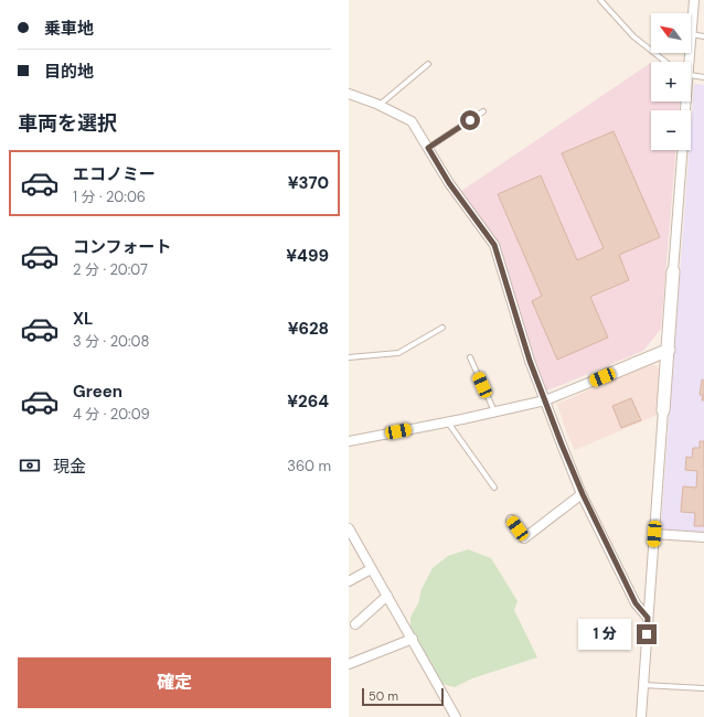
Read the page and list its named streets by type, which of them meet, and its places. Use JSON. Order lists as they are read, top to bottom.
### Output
{
  "scale_bar": "50 m",
  "north": "top left",
  "page": {
    "banner": ["乗車地", "目的地"],
    "map_buttons": ["+", "−"],
    "heading": "車両を選択",
    "list": [
      {
        "name": "エコノミー",
        "note": "1 分 · 20:06",
        "value": "¥370"
      },
      {
        "name": "コンフォート",
        "note": "2 分 · 20:07",
        "value": "¥499"
      },
      {
        "name": "XL",
        "note": "3 分 · 20:08",
        "value": "¥628"
      },
      {
        "name": "Green",
        "note": "4 分 · 20:09",
        "value": "¥264"
      }
    ],
    "pay": ["現金", "360 m"],
    "bubble": "1 分",
    "buttons": "確定",
    "scale": "50 m"
  }
}
